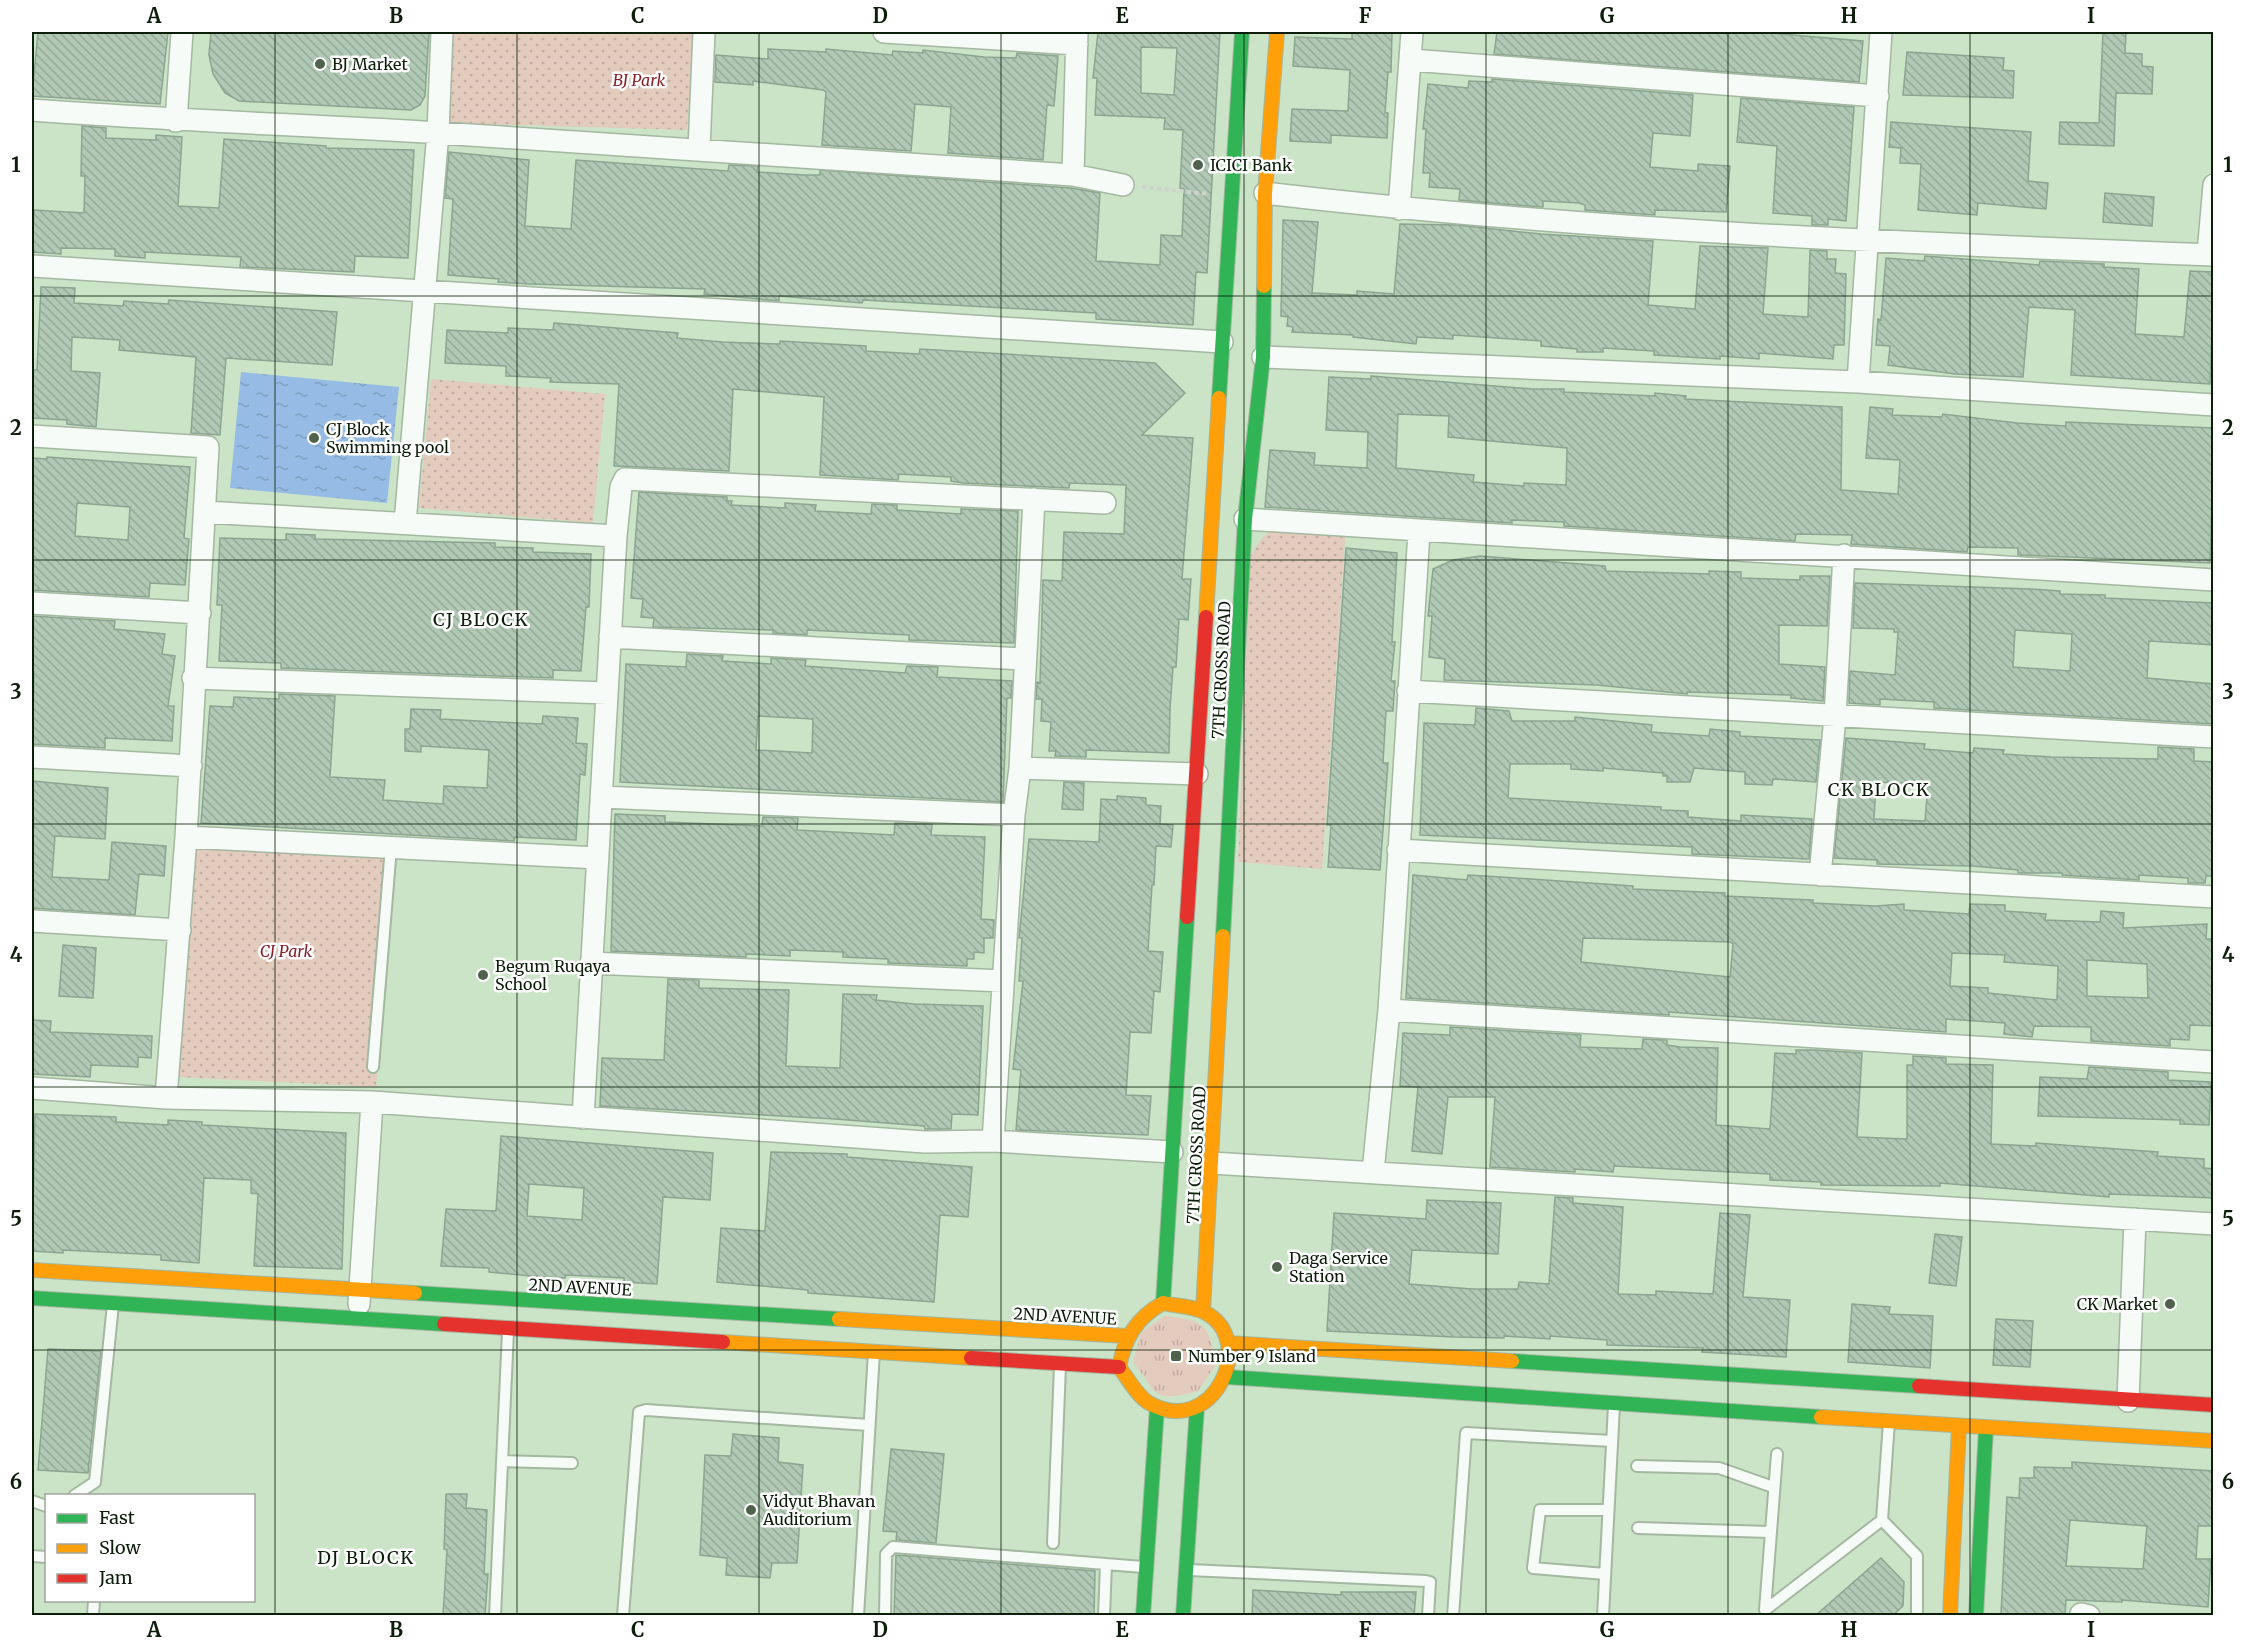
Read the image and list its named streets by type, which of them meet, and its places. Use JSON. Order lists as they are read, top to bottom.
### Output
{
  "streets": {
    "street": ["7TH CROSS ROAD", "2ND AVENUE"]
  },
  "crossings": [
    ["7TH CROSS ROAD", "2ND AVENUE"]
  ],
  "districts": ["CJ BLOCK", "CK BLOCK", "DJ BLOCK"],
  "parks": ["BJ Park", "CJ Park"],
  "places": {
    "other": [
      "BJ Market",
      "ICICI Bank",
      "CJ Block Swimming pool",
      "Begum Ruqaya School",
      "Daga Service Station",
      "CK Market",
      "Vidyut Bhavan Auditorium"
    ],
    "transit": ["Number 9 Island"]
  },
  "legend": ["Fast", "Slow", "Jam"],
  "grid": {
    "columns": [
      "A",
      "B",
      "C",
      "D",
      "E",
      "F",
      "G",
      "H",
      "I"
    ],
    "rows": [
      "1",
      "2",
      "3",
      "4",
      "5",
      "6"
    ]
  }
}
